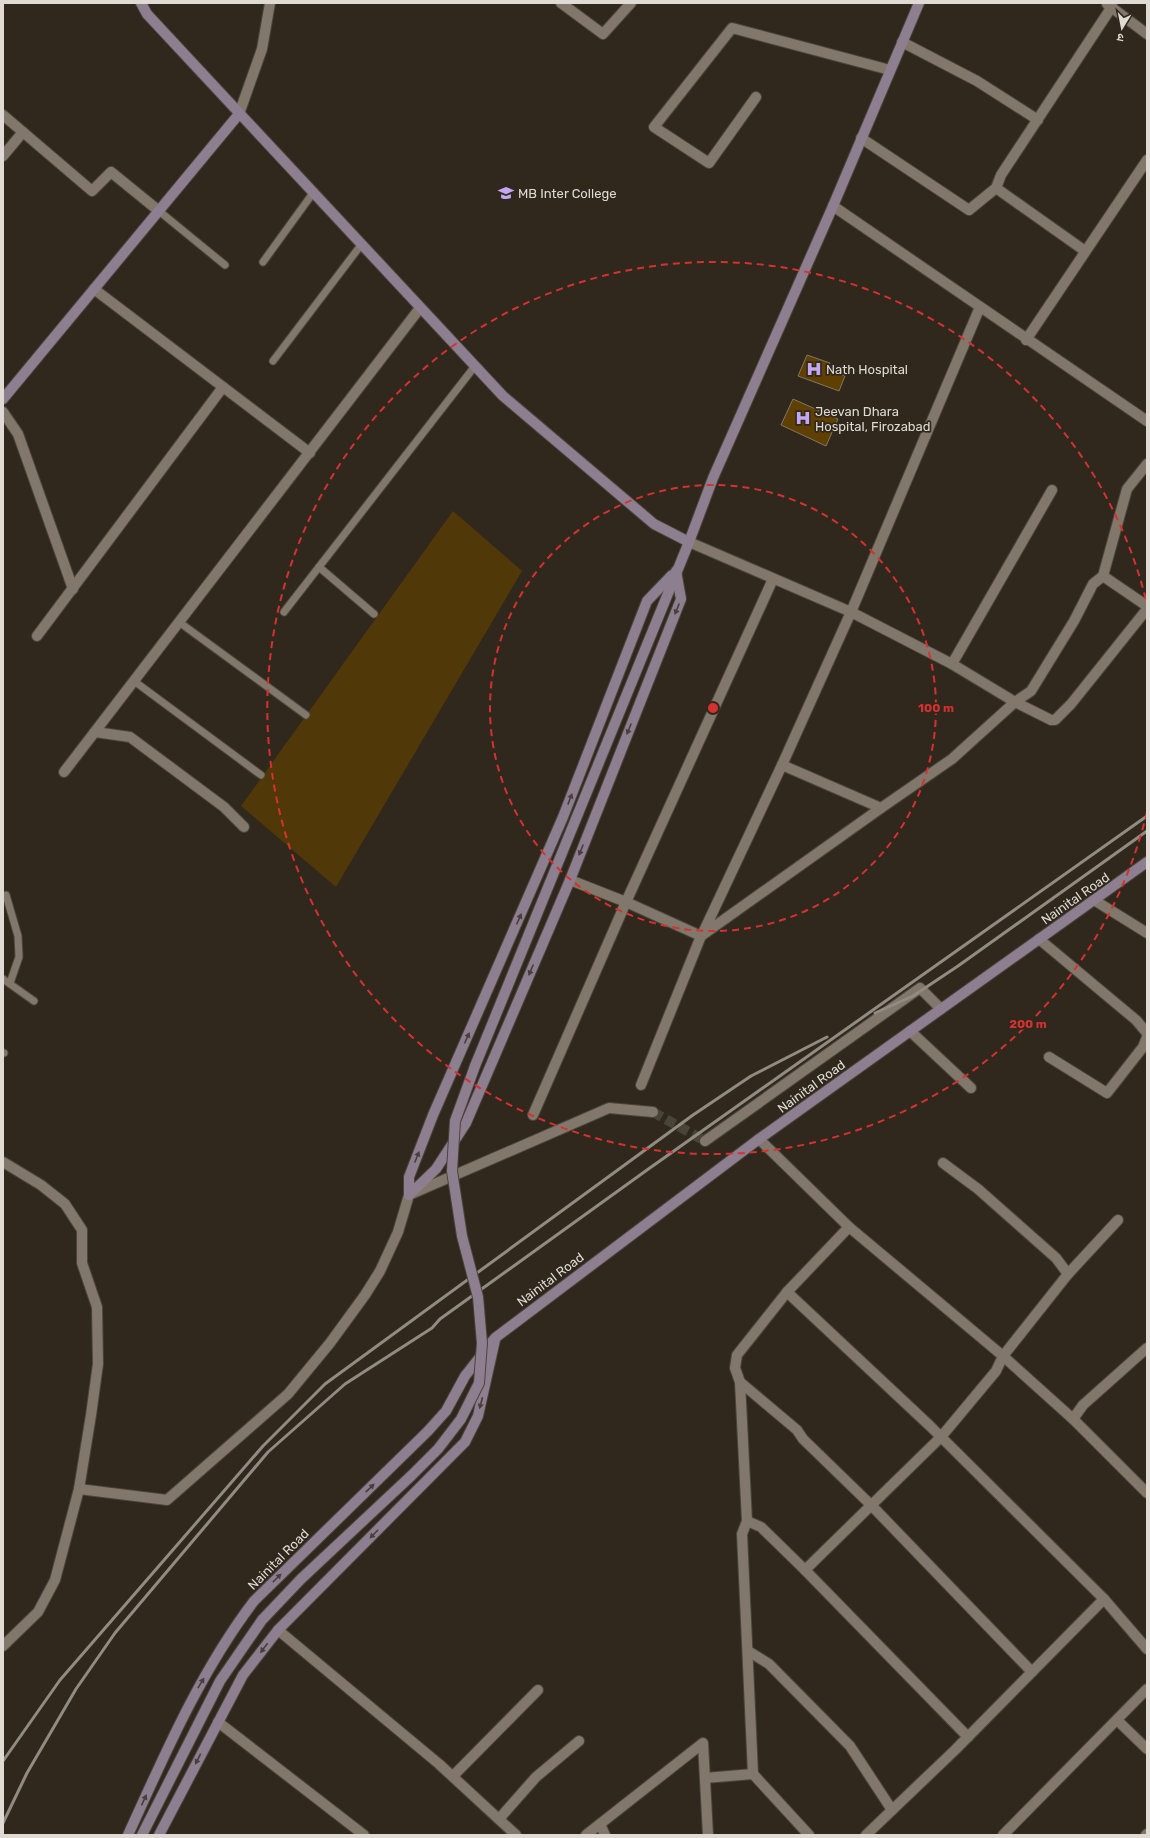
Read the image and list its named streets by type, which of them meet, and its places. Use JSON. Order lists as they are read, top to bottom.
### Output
{
  "streets": {
    "street": ["Nainital Road"]
  },
  "places": {
    "school or university": ["MB Inter College"],
    "hospital": ["Nath Hospital", "Jeevan Dhara Hospital, Firozabad"]
  },
  "north": "bottom",
  "rings": ["100 m", "200 m"]
}
